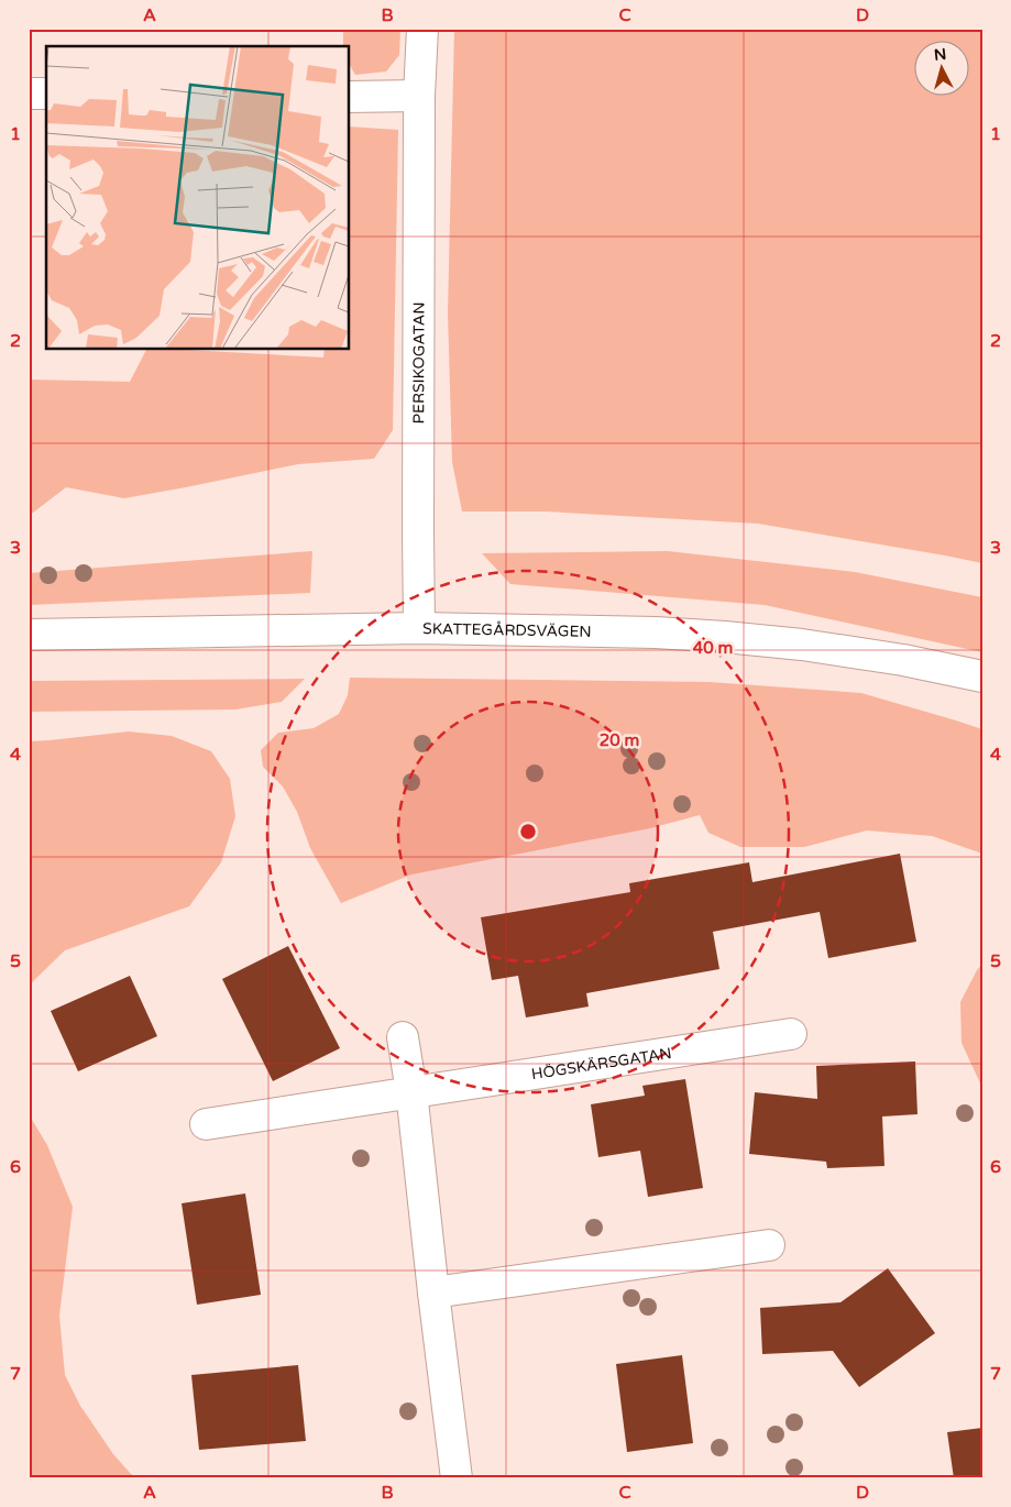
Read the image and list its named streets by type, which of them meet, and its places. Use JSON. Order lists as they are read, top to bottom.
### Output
{
  "streets": {
    "street": ["PERSIKOGATAN", "SKATTEGÅRDSVÄGEN", "HÖGSKÄRSGATAN"]
  },
  "crossings": [
    ["PERSIKOGATAN", "SKATTEGÅRDSVÄGEN"]
  ],
  "north": "top",
  "grid": {
    "columns": [
      "A",
      "B",
      "C",
      "D"
    ],
    "rows": [
      "1",
      "2",
      "3",
      "4",
      "5",
      "6",
      "7"
    ]
  },
  "rings": ["40 m", "20 m"]
}
